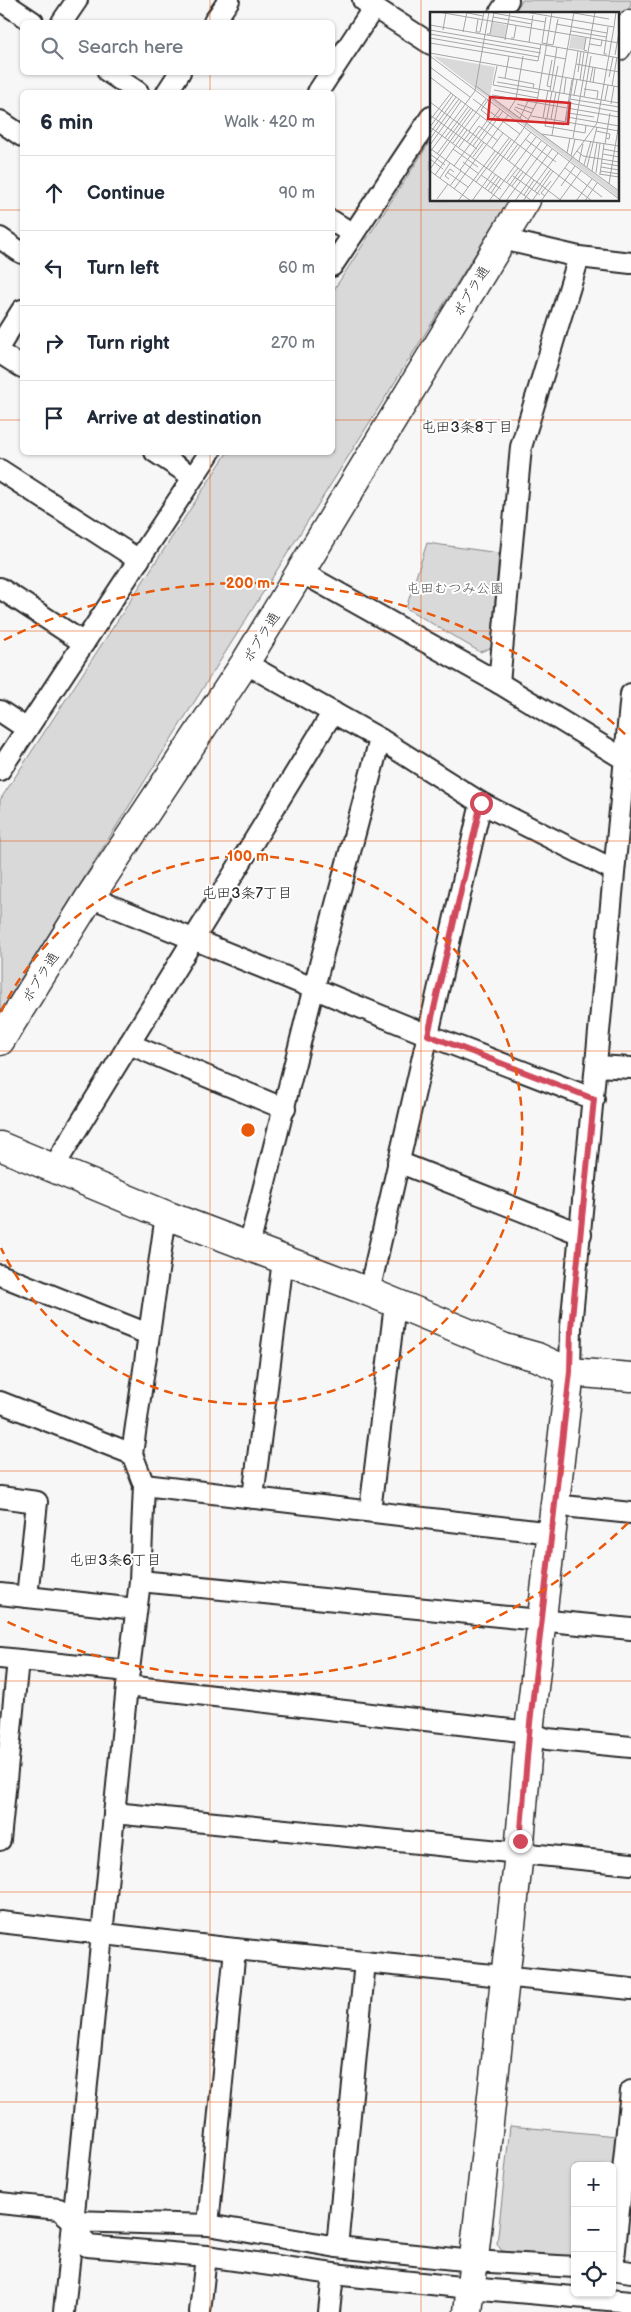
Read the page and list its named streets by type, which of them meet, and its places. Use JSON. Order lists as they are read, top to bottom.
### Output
{
  "streets": {
    "street": ["ポプラ通"]
  },
  "districts": ["屯田3条8丁目", "屯田3条7丁目", "屯田3条6丁目"],
  "parks": ["屯田むつみ公園"],
  "page": {
    "search": "Search here",
    "heading": ["6 min", "Walk · 420 m"],
    "list": [
      ["Continue", "90 m"],
      ["Turn left", "60 m"],
      ["Turn right", "270 m"],
      "Arrive at destination"
    ],
    "map_buttons": ["+", "−"]
  },
  "rings": ["200 m", "100 m"]
}
